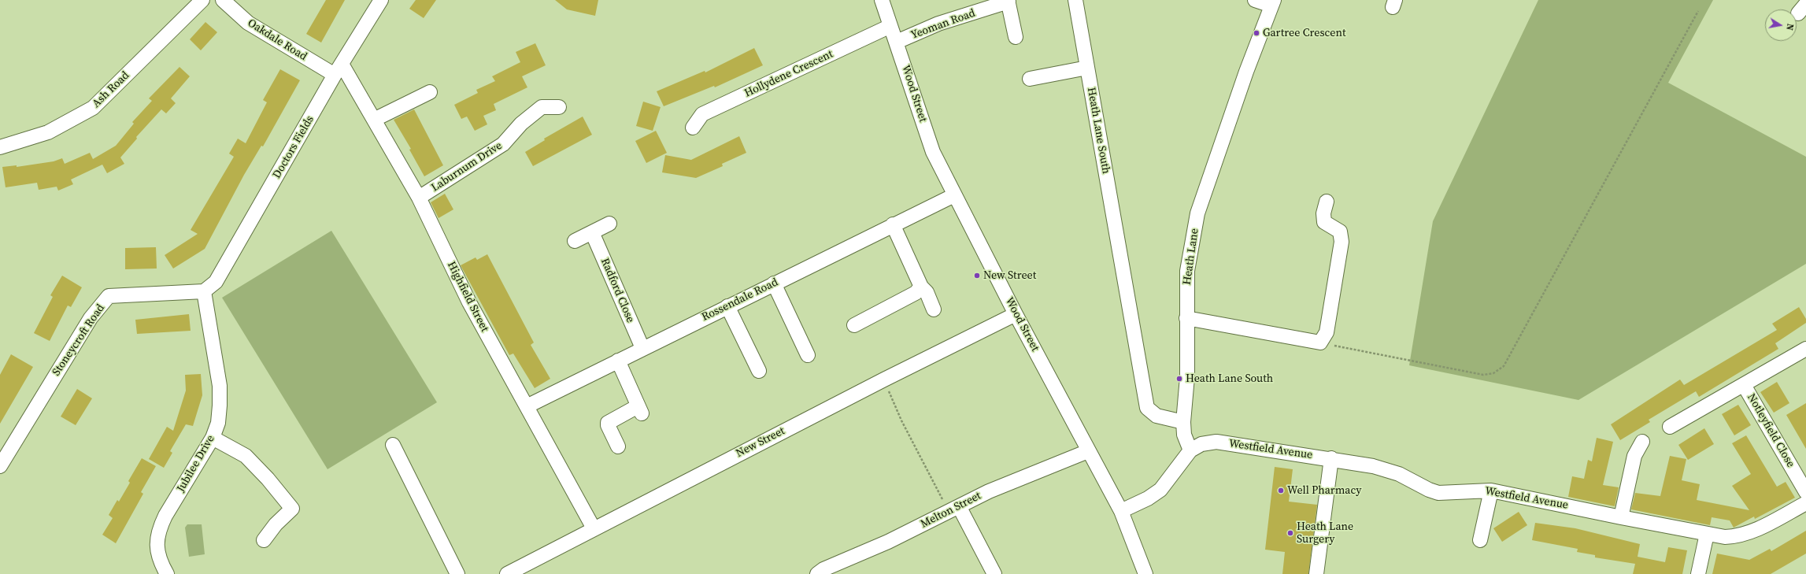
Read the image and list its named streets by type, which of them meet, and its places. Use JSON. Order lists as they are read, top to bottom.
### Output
{
  "streets": {
    "street": [
      "Yeoman Road",
      "Oakdale Road",
      "Hollydene Crescent",
      "Ash Road",
      "Wood Street",
      "Heath Lane South",
      "Doctors Fields",
      "Laburnum Drive",
      "Heath Lane",
      "Radford Close",
      "Highfield Street",
      "Rossendale Road",
      "Stoneycroft Road",
      "Notleyfield Close",
      "New Street",
      "Westfield Avenue",
      "Jubilee Drive",
      "Melton Street"
    ]
  },
  "crossings": [
    ["Yeoman Road", "Wood Street"],
    ["Oakdale Road", "Doctors Fields"],
    ["Oakdale Road", "Highfield Street"],
    ["Hollydene Crescent", "Wood Street"],
    ["Wood Street", "Rossendale Road"],
    ["Wood Street", "New Street"],
    ["Wood Street", "Melton Street"],
    ["Heath Lane South", "Heath Lane"],
    ["Doctors Fields", "Highfield Street"],
    ["Doctors Fields", "Stoneycroft Road"],
    ["Doctors Fields", "Jubilee Drive"],
    ["Laburnum Drive", "Highfield Street"],
    ["Heath Lane", "Westfield Avenue"],
    ["Radford Close", "Rossendale Road"],
    ["Highfield Street", "Rossendale Road"],
    ["Highfield Street", "New Street"],
    ["Stoneycroft Road", "Jubilee Drive"]
  ],
  "places": [
    "Gartree Crescent",
    "New Street",
    "Heath Lane South",
    "Well Pharmacy",
    "Heath Lane Surgery"
  ],
  "north": "right"
}
